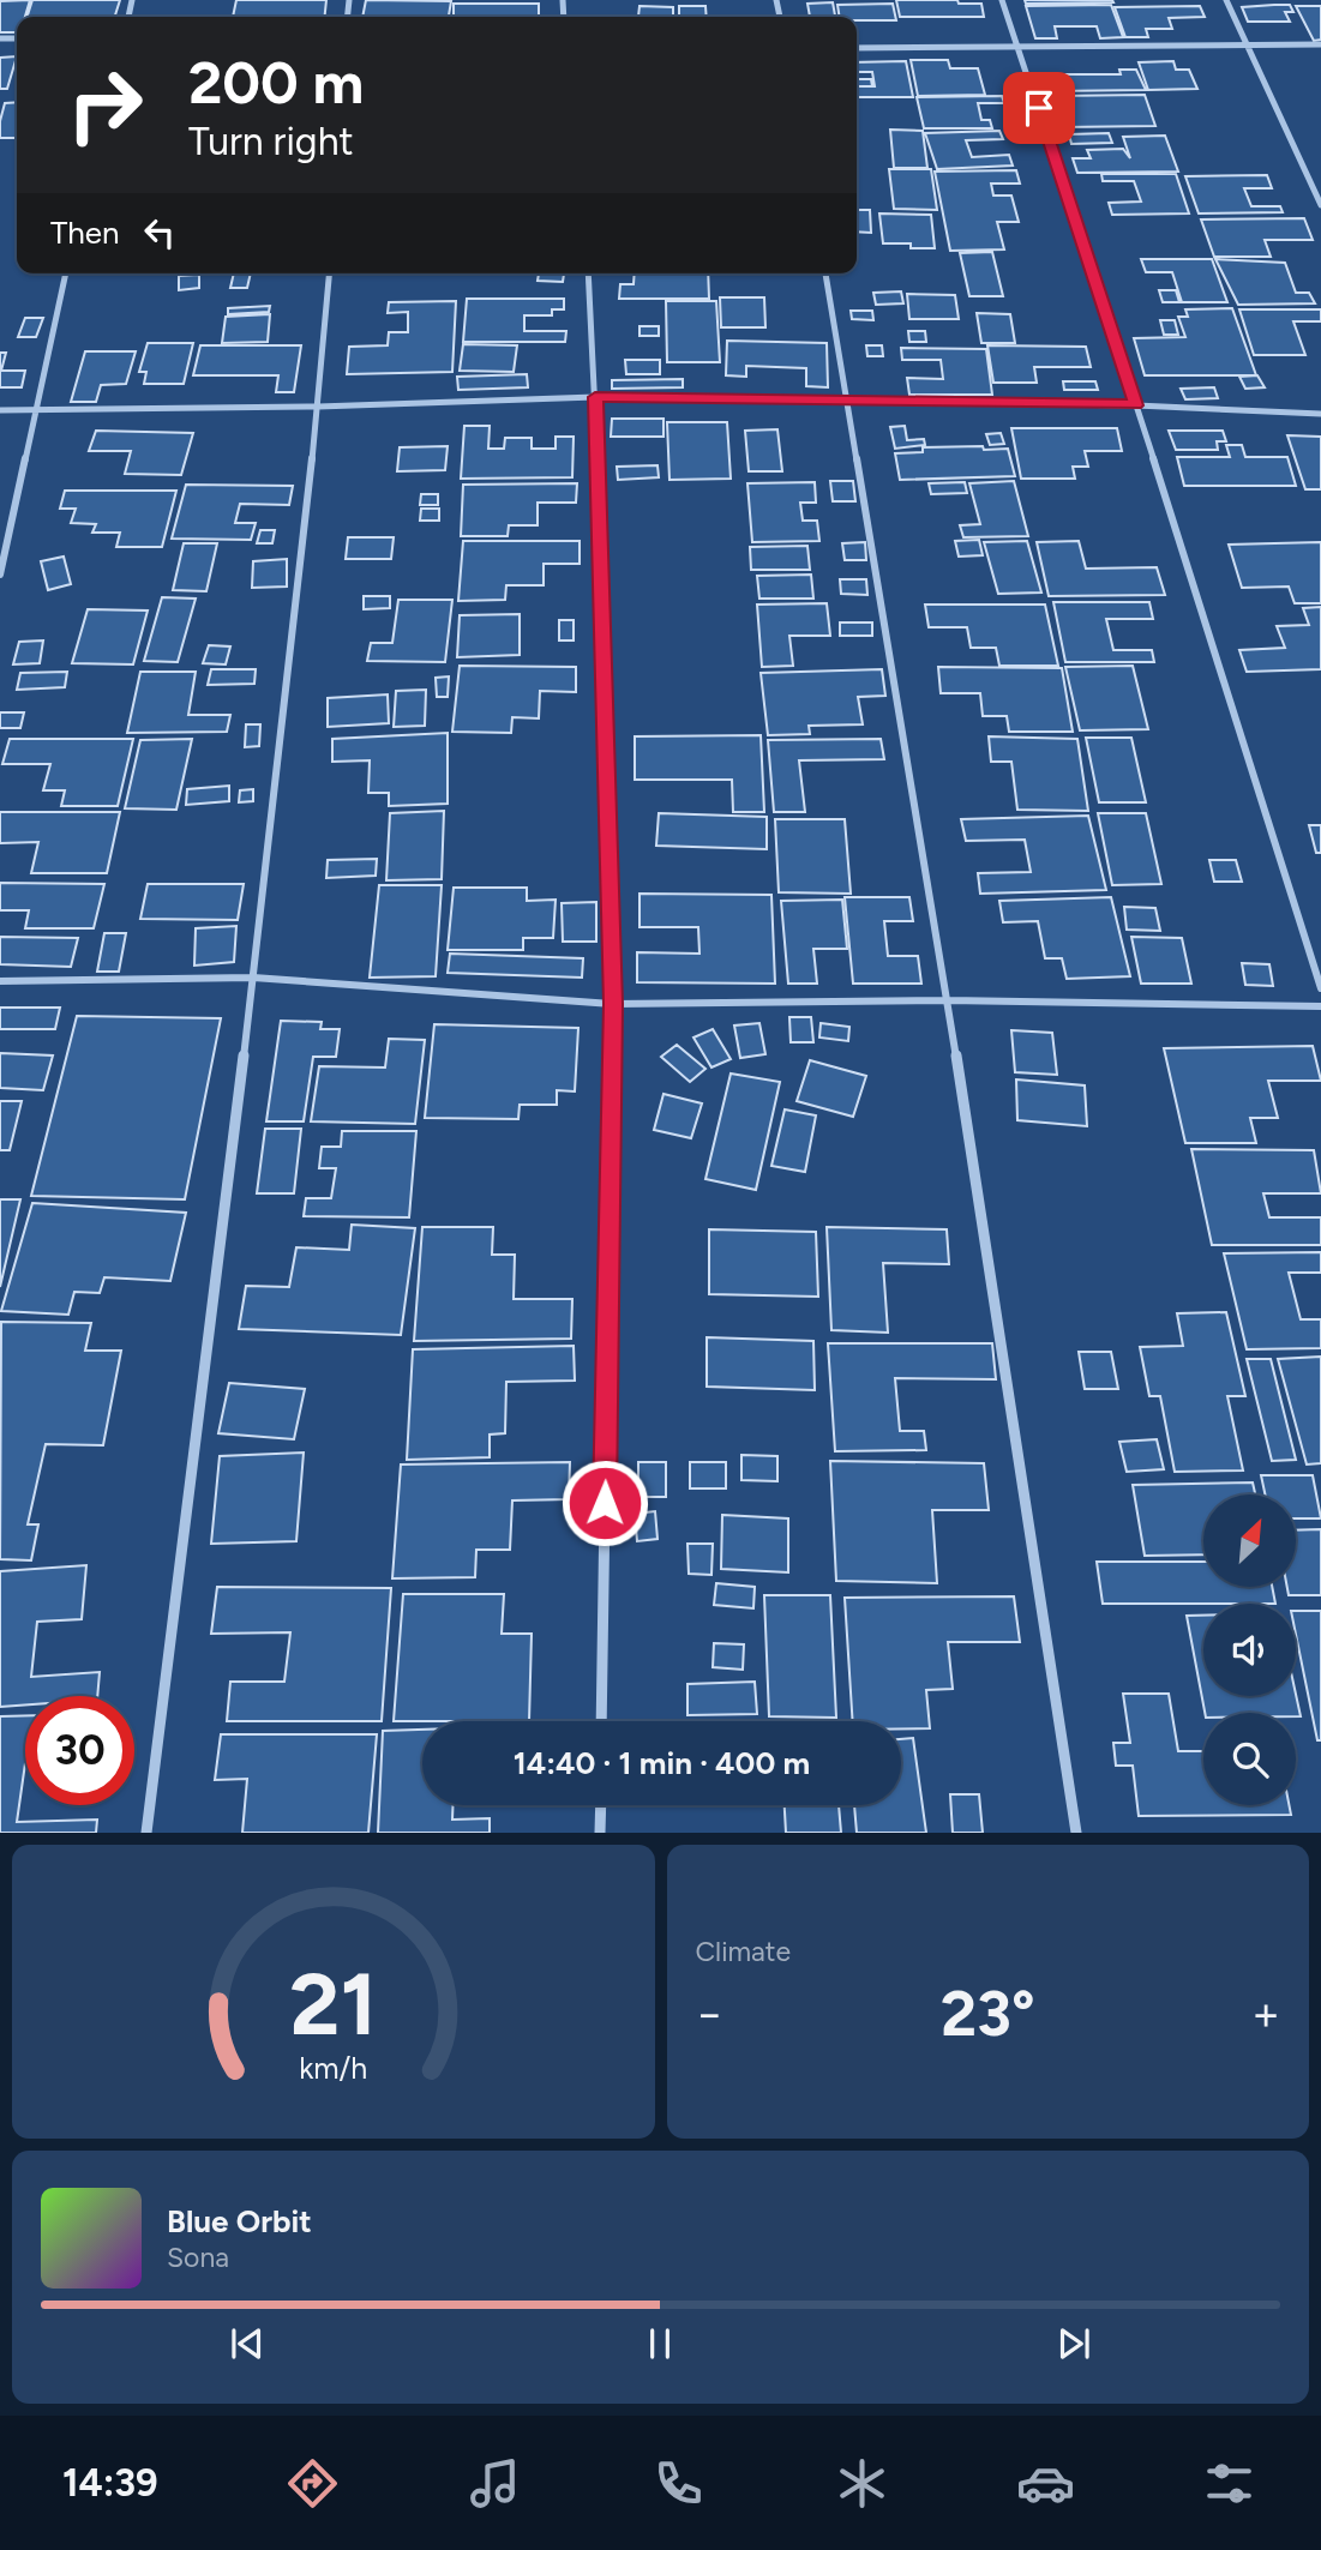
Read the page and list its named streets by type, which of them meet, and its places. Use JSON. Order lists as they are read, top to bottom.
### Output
{
  "north": "top right",
  "page": {
    "turn": ["200 m", "Turn right"],
    "then": "Then",
    "limit": "30",
    "trip": "14:40 · 1 min · 400 m",
    "tile": "Climate",
    "heat": ["−", "23°", "+"],
    "song": ["Blue Orbit", "Sona"],
    "tabs": "14:39",
    "gauge": ["21", "km/h"]
  }
}
